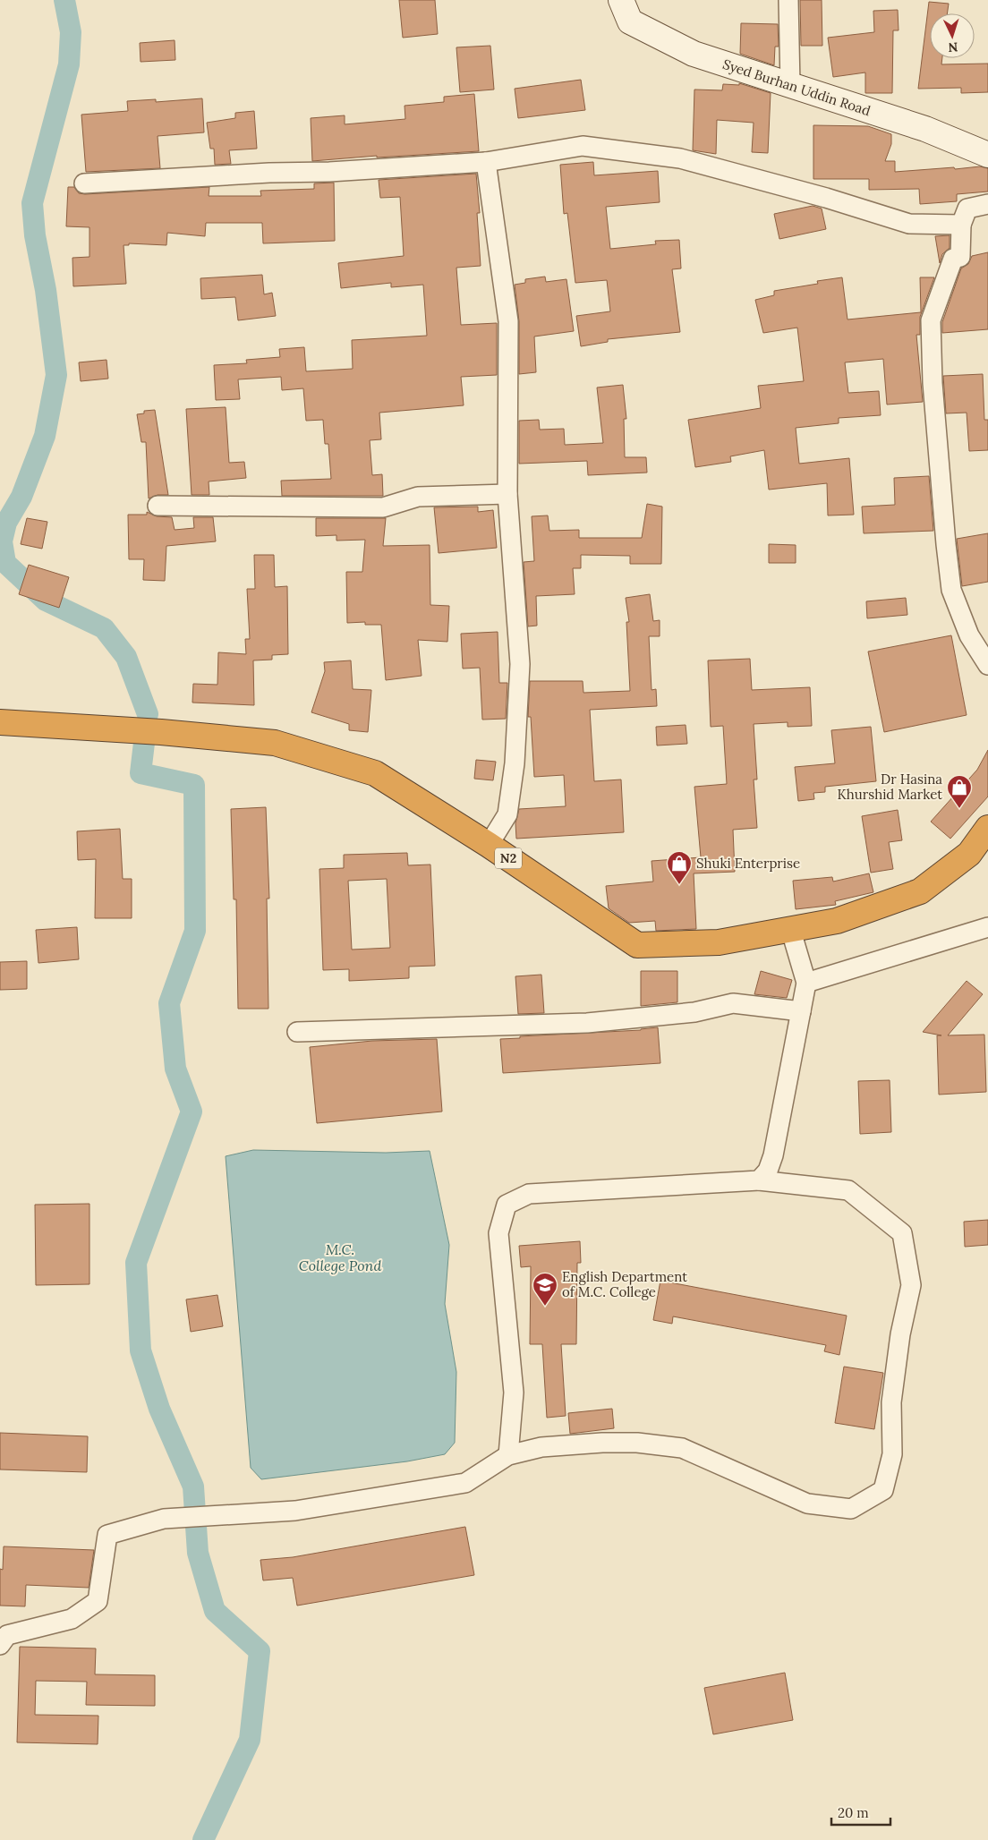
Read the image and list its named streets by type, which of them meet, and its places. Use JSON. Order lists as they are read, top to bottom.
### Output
{
  "streets": {
    "highway": ["N2"],
    "street": ["Syed Burhan Uddin Road"]
  },
  "water": ["M.C. College Pond"],
  "places": {
    "shop": ["Dr Hasina Khurshid Market", "Shuki Enterprise"],
    "school or university": ["English Department of M.C. College"]
  },
  "scale_bar": "20 m",
  "north": "bottom"
}
